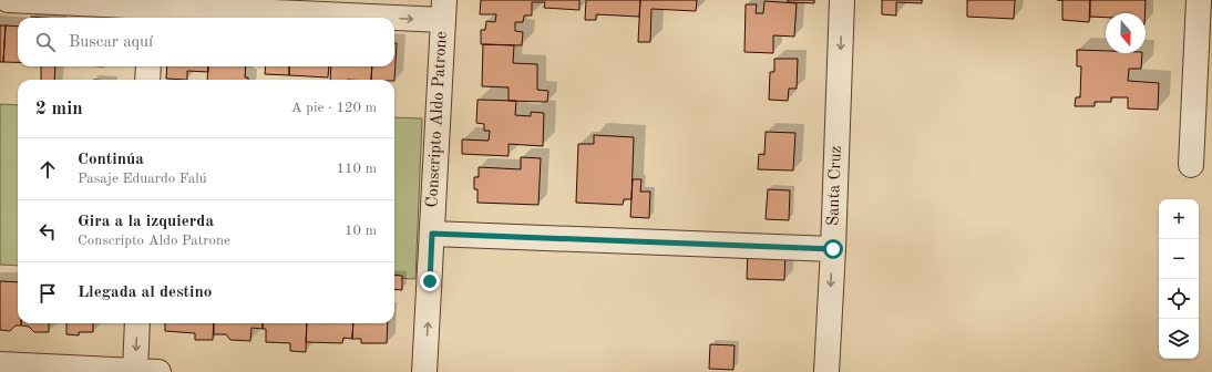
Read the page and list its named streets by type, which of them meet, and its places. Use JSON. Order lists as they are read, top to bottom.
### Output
{
  "streets": {
    "street": ["Conscripto Aldo Patrone", "Santa Cruz"]
  },
  "one_way": ["Conscripto Aldo Patrone", "Santa Cruz"],
  "north": "bottom",
  "page": {
    "search": "Buscar aquí",
    "heading": ["2 min", "A pie · 120 m"],
    "list": [
      ["Continúa", "Pasaje Eduardo Falú", "110 m"],
      ["Gira a la izquierda", "Conscripto Aldo Patrone", "10 m"],
      "Llegada al destino"
    ],
    "map_buttons": ["+", "−"]
  }
}
